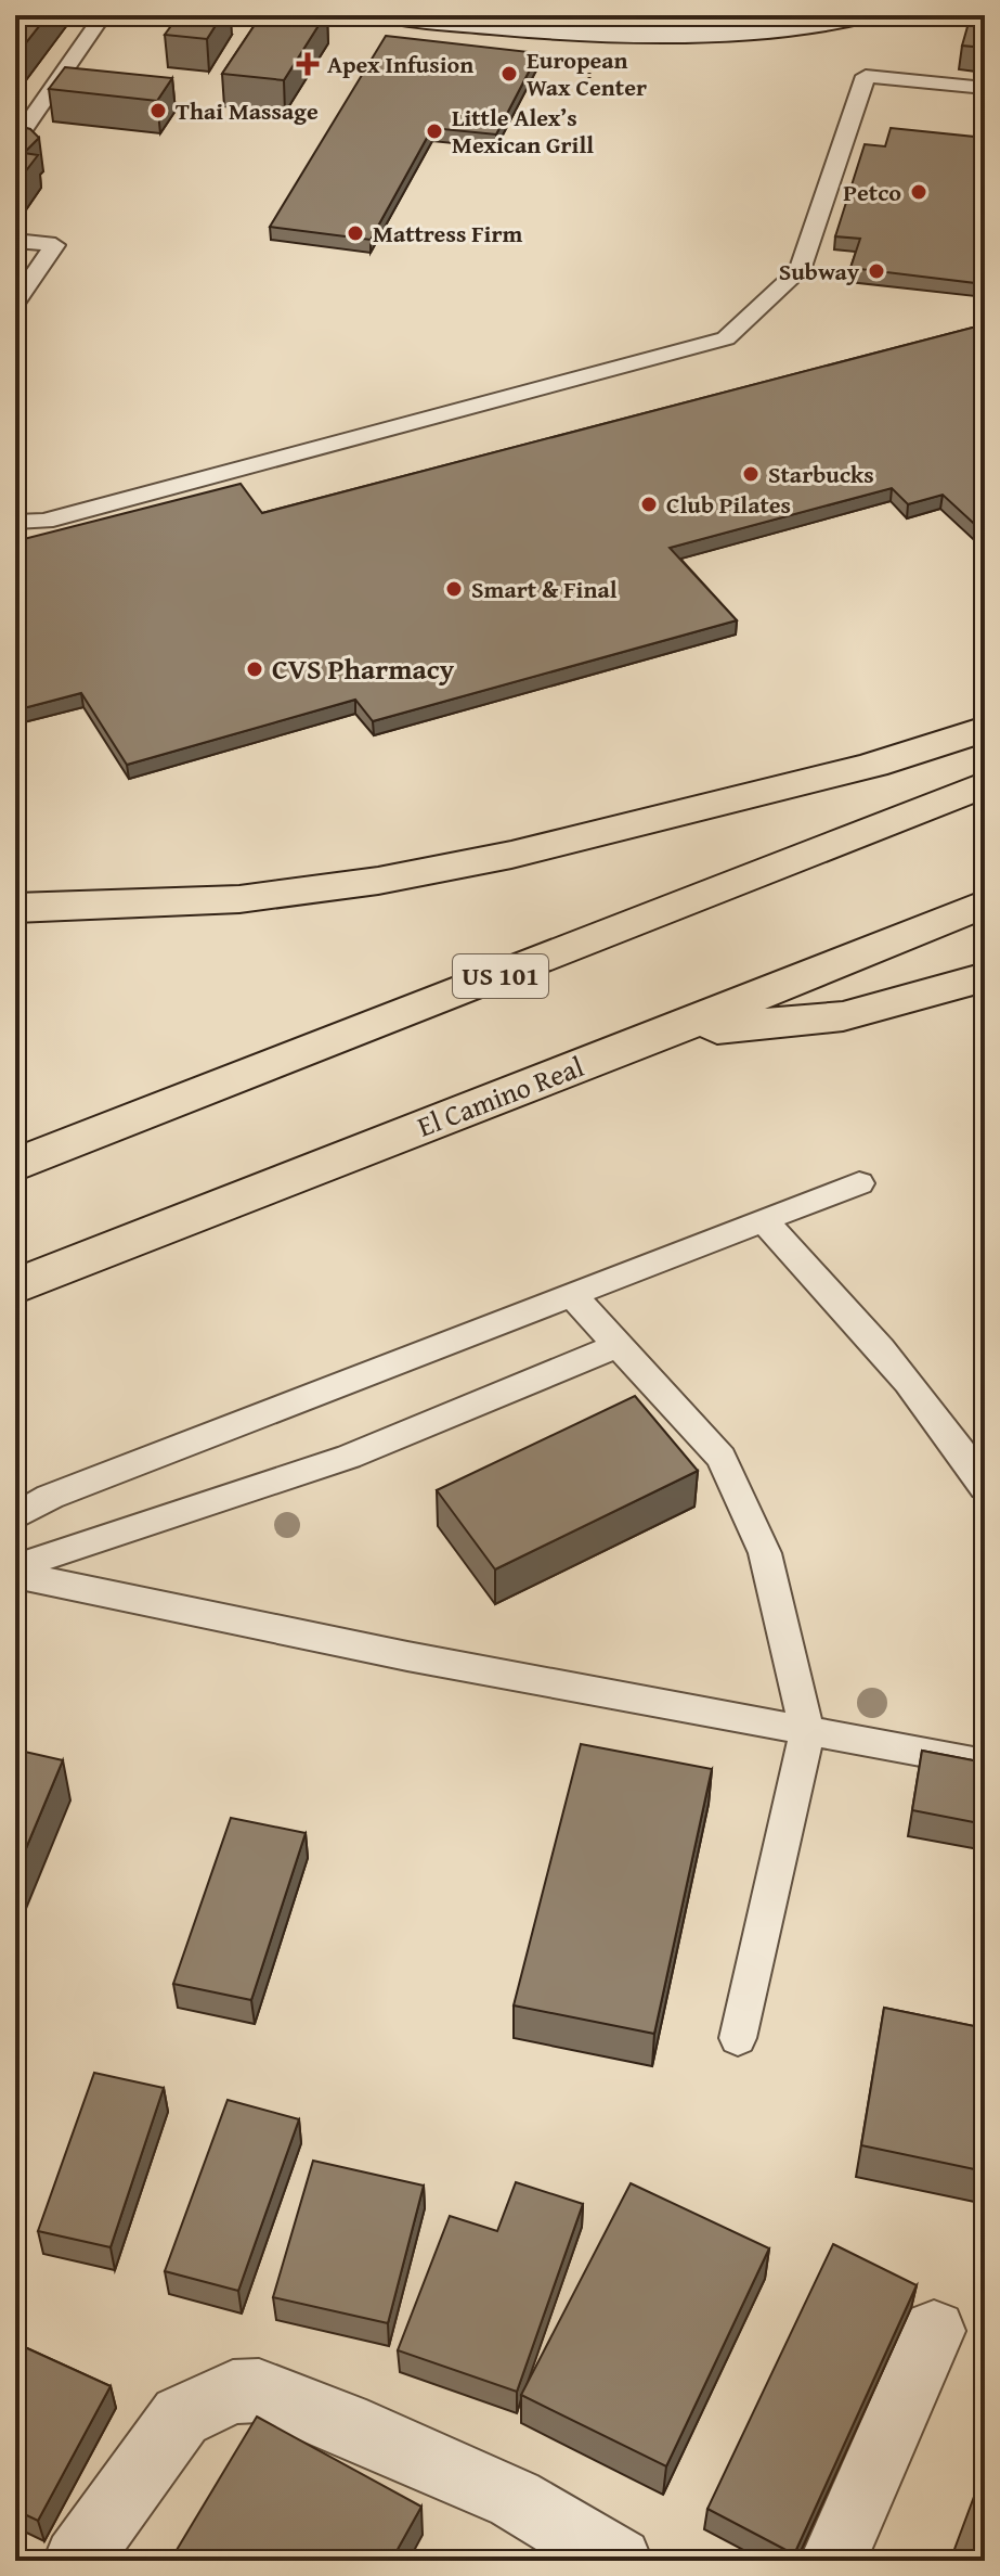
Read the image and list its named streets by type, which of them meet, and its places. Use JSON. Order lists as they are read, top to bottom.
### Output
{
  "streets": {
    "highway": ["US 101", "El Camino Real"]
  },
  "places": {
    "health": ["Apex Infusion"],
    "other": [
      "European Wax Center",
      "Thai Massage",
      "Little Alex’s Mexican Grill",
      "Petco",
      "Mattress Firm",
      "Subway",
      "Starbucks",
      "Club Pilates",
      "Smart & Final",
      "CVS Pharmacy"
    ]
  }
}
